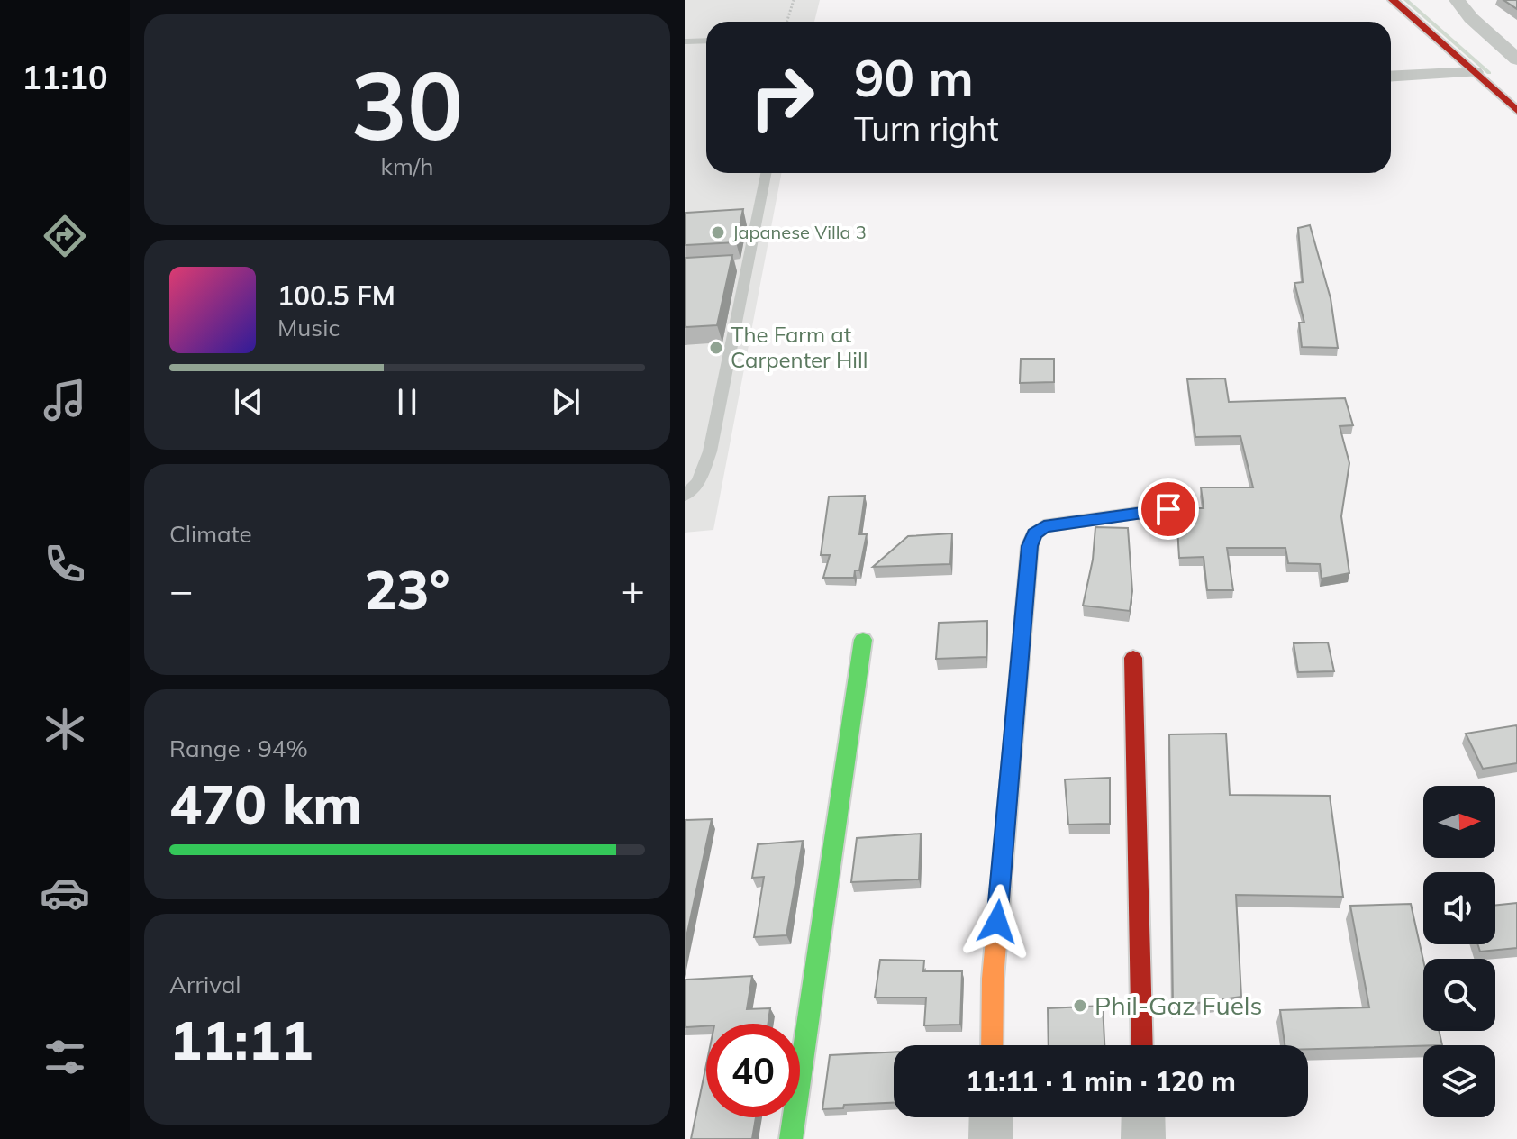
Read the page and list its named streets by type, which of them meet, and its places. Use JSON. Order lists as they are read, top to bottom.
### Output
{
  "places": ["Japanese Villa 3", "The Farm at Carpenter Hill", "Phil-Gaz Fuels"],
  "north": "right",
  "page": {
    "tabs": "11:10",
    "tile": [
      ["30", "km/h"],
      "Climate",
      ["Range · 94%", "470 km"],
      ["Arrival", "11:11"]
    ],
    "turn": ["90 m", "Turn right"],
    "song": ["100.5 FM", "Music"],
    "heat": ["−", "23°", "+"],
    "limit": "40",
    "trip": "11:11 · 1 min · 120 m"
  }
}
